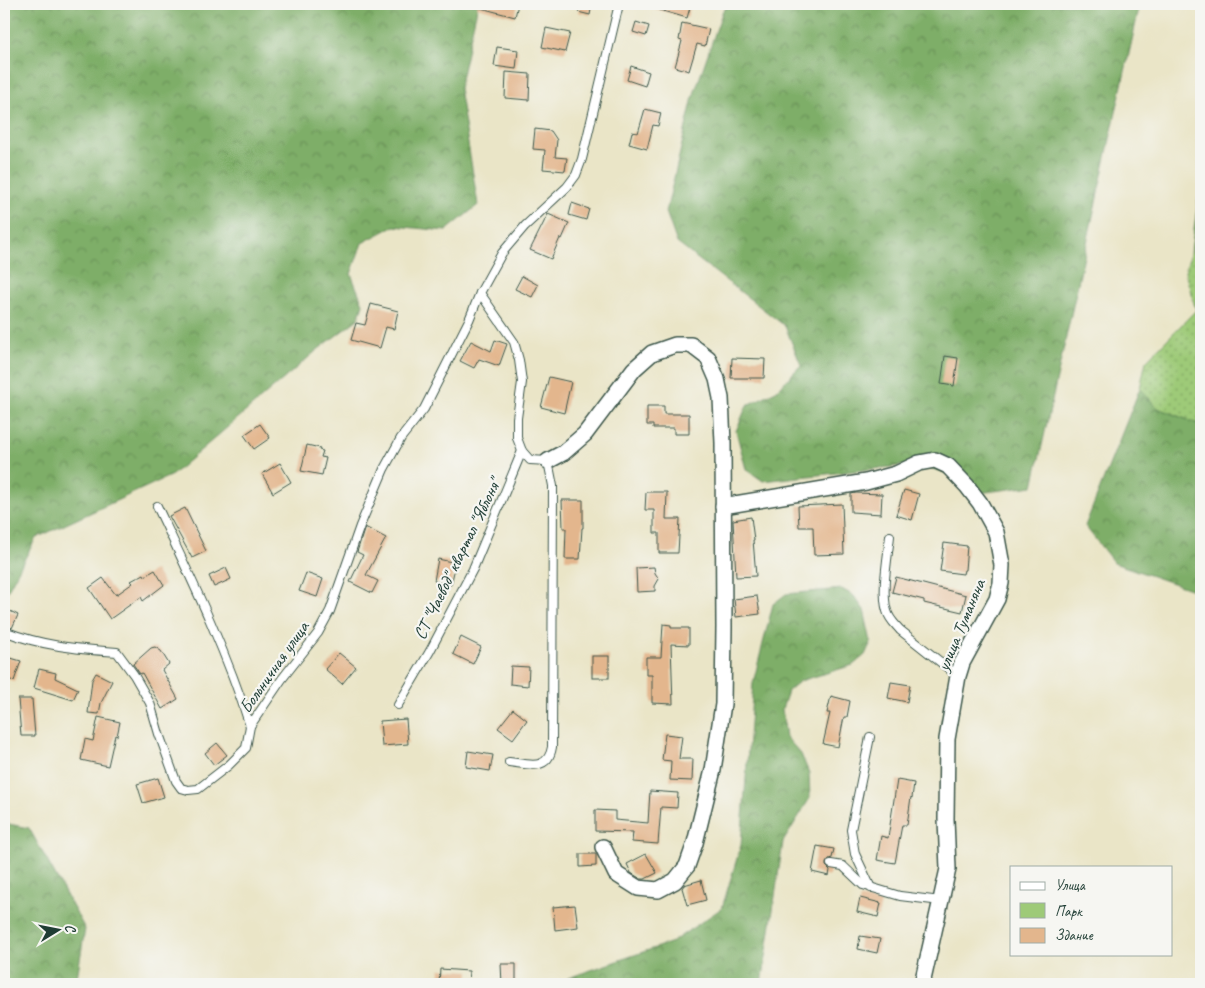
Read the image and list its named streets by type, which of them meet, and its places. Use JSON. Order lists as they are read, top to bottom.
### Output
{
  "streets": {
    "street": ["улица Туманяна"],
    "lane": ["СТ \"Чаевод\" квартал \"Яблоня\"", "Больничная улица"]
  },
  "legend": ["Улица", "Парк", "Здание"],
  "north": "right"
}
